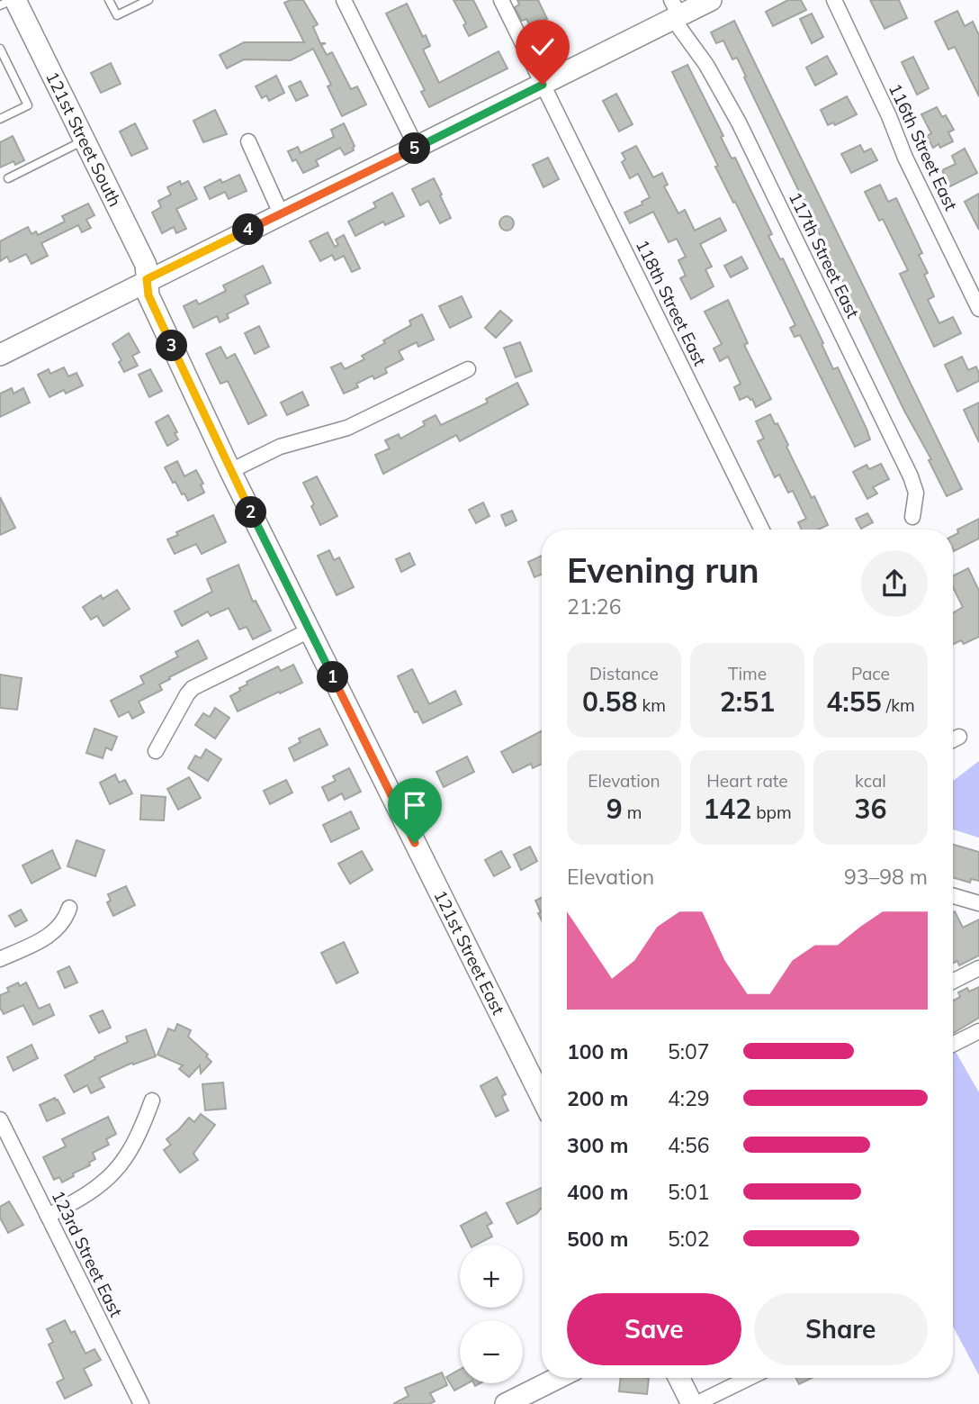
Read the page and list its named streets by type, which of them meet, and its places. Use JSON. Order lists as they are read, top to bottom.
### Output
{
  "streets": {
    "street": [
      "121st Street South",
      "116th Street East",
      "117th Street East",
      "118th Street East",
      "121st Street East",
      "123rd Street East"
    ]
  },
  "crossings": [
    ["121st Street South", "121st Street East"]
  ],
  "page": {
    "pins": [
      "5",
      "4",
      "3",
      "2",
      "1"
    ],
    "heading": ["Evening run", "21:26"],
    "stats": [
      ["Distance", "0.58 km"],
      ["Time", "2:51"],
      ["Pace", "4:55 /km"],
      ["Elevation", "9 m"],
      ["Heart rate", "142 bpm"],
      ["kcal", "36"]
    ],
    "chart": ["Elevation", "93–98 m"],
    "list": [
      {
        "name": "100 m",
        "note": "5:07"
      },
      {
        "name": "200 m",
        "note": "4:29"
      },
      {
        "name": "300 m",
        "note": "4:56"
      },
      {
        "name": "400 m",
        "note": "5:01"
      },
      {
        "name": "500 m",
        "note": "5:02"
      }
    ],
    "map_buttons": ["+", "−"],
    "buttons": ["Save", "Share"]
  }
}
